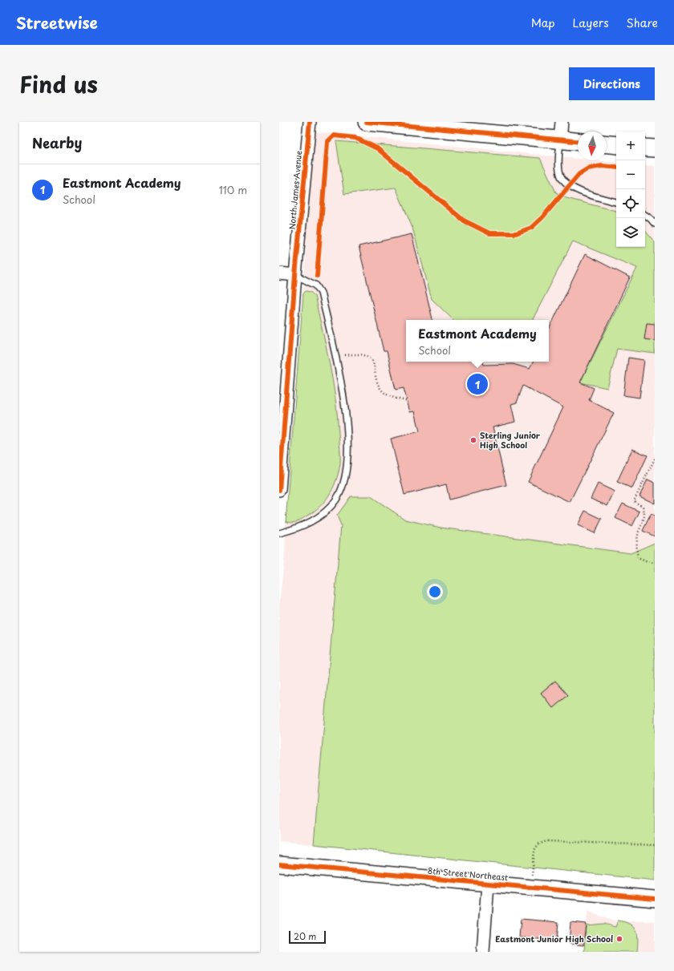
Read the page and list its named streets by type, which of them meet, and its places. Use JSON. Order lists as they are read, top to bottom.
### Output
{
  "streets": {
    "street": ["North James Avenue", "8th Street Northeast"]
  },
  "places": ["Sterling Junior High School", "Eastmont Junior High School"],
  "scale_bar": "20 m",
  "north": "bottom",
  "page": {
    "header": "Streetwise",
    "nav": ["Map", "Layers", "Share"],
    "title": "Find us",
    "buttons": "Directions",
    "heading": "Nearby",
    "map_buttons": ["+", "−"],
    "list": [
      {
        "mark": "1",
        "name": "Eastmont Academy",
        "note": "School",
        "value": "110 m"
      }
    ],
    "popup": ["Eastmont Academy", "School"],
    "pins": "1",
    "scale": "20 m"
  }
}
